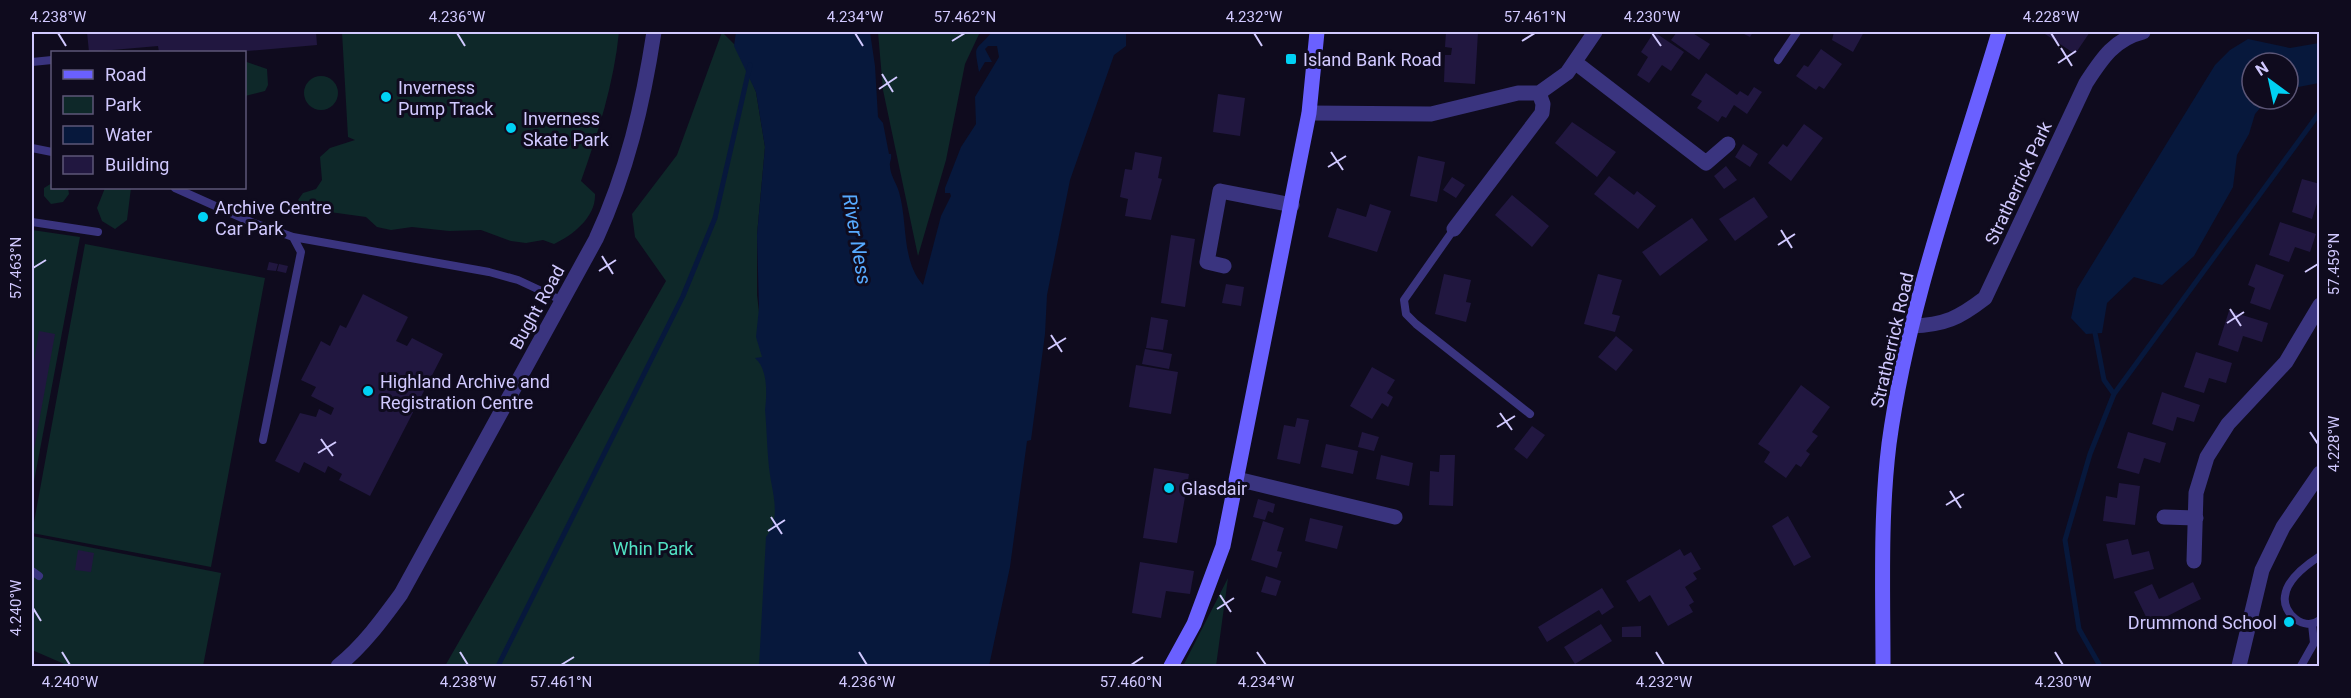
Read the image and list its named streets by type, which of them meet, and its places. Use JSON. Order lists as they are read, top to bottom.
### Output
{
  "streets": {
    "main road": ["Stratherrick Road"],
    "street": ["Stratherrick Park", "Bught Road"]
  },
  "crossings": [
    ["Stratherrick Park", "Stratherrick Road"]
  ],
  "water": ["River Ness"],
  "parks": ["Whin Park"],
  "places": {
    "transit": ["Island Bank Road"],
    "other": [
      "Inverness Pump Track",
      "Inverness Skate Park",
      "Archive Centre Car Park",
      "Highland Archive and Registration Centre",
      "Glasdair",
      "Drummond School"
    ]
  },
  "legend": [
    "Road",
    "Park",
    "Water",
    "Building"
  ],
  "north": "top left",
  "coordinates": [
    "4.238°W",
    "4.236°W",
    "4.234°W",
    "57.462°N",
    "4.232°W",
    "57.461°N",
    "4.230°W",
    "4.228°W",
    "57.459°N",
    "57.463°N",
    "4.240°W",
    "57.460°N"
  ]
}
